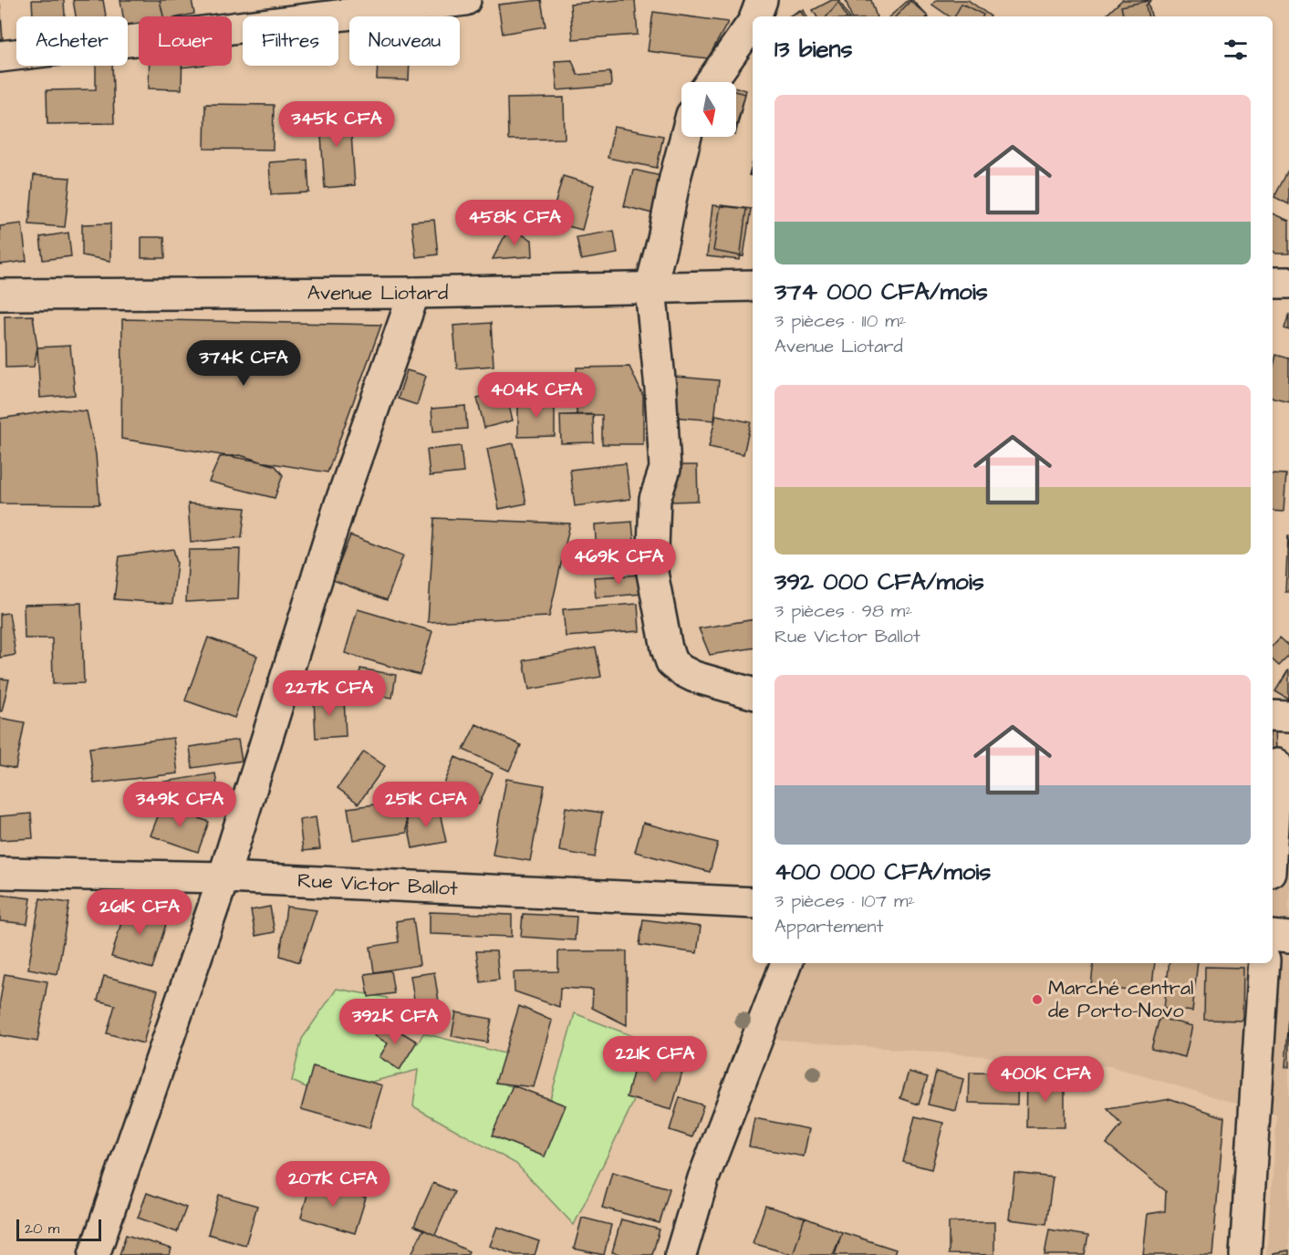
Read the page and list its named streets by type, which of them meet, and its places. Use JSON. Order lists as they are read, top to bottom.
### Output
{
  "streets": {
    "street": ["Avenue Liotard", "Rue Victor Ballot"]
  },
  "places": ["Marché central de Porto-Novo"],
  "scale_bar": "20 m",
  "north": "bottom",
  "page": {
    "chip": [
      "Acheter",
      "Louer",
      "Filtres",
      "Nouveau"
    ],
    "heading": "13 biens",
    "list": [
      {
        "name": "374 000 CFA/mois",
        "note": "3 pièces · 110 m² · Avenue Liotard"
      },
      {
        "name": "392 000 CFA/mois",
        "note": "3 pièces · 98 m² · Rue Victor Ballot"
      },
      {
        "name": "400 000 CFA/mois",
        "note": "3 pièces · 107 m² · Appartement"
      }
    ],
    "price": [
      "345K CFA",
      "458K CFA",
      "374K CFA",
      "404K CFA",
      "469K CFA",
      "227K CFA",
      "349K CFA",
      "251K CFA",
      "261K CFA",
      "392K CFA",
      "221K CFA",
      "400K CFA",
      "207K CFA"
    ],
    "scale": "20 m"
  }
}
